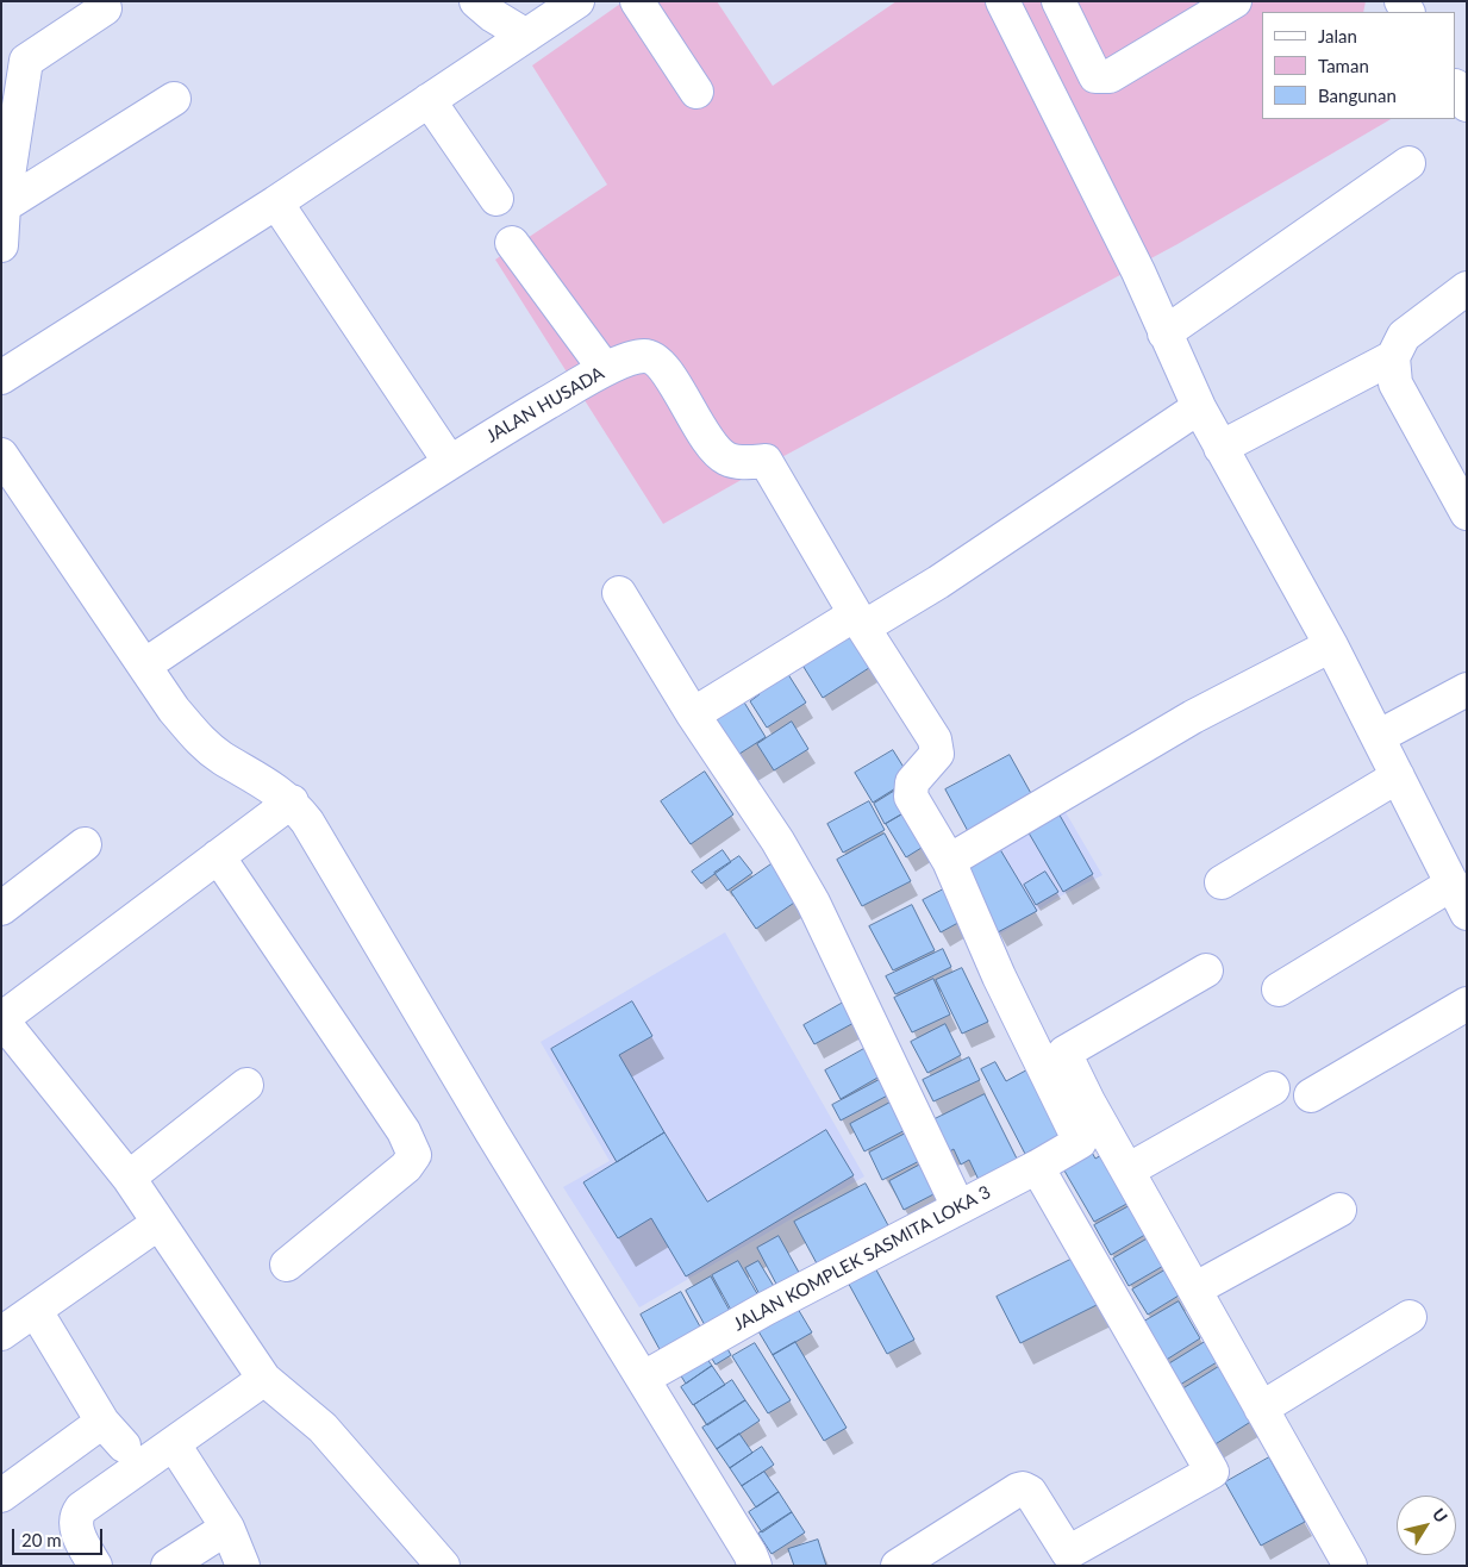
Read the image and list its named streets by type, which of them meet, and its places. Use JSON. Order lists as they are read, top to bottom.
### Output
{
  "streets": {
    "street": ["JALAN HUSADA", "JALAN KOMPLEK SASMITA LOKA 3"]
  },
  "legend": ["Jalan", "Taman", "Bangunan"],
  "scale_bar": "20 m",
  "north": "top right"
}
